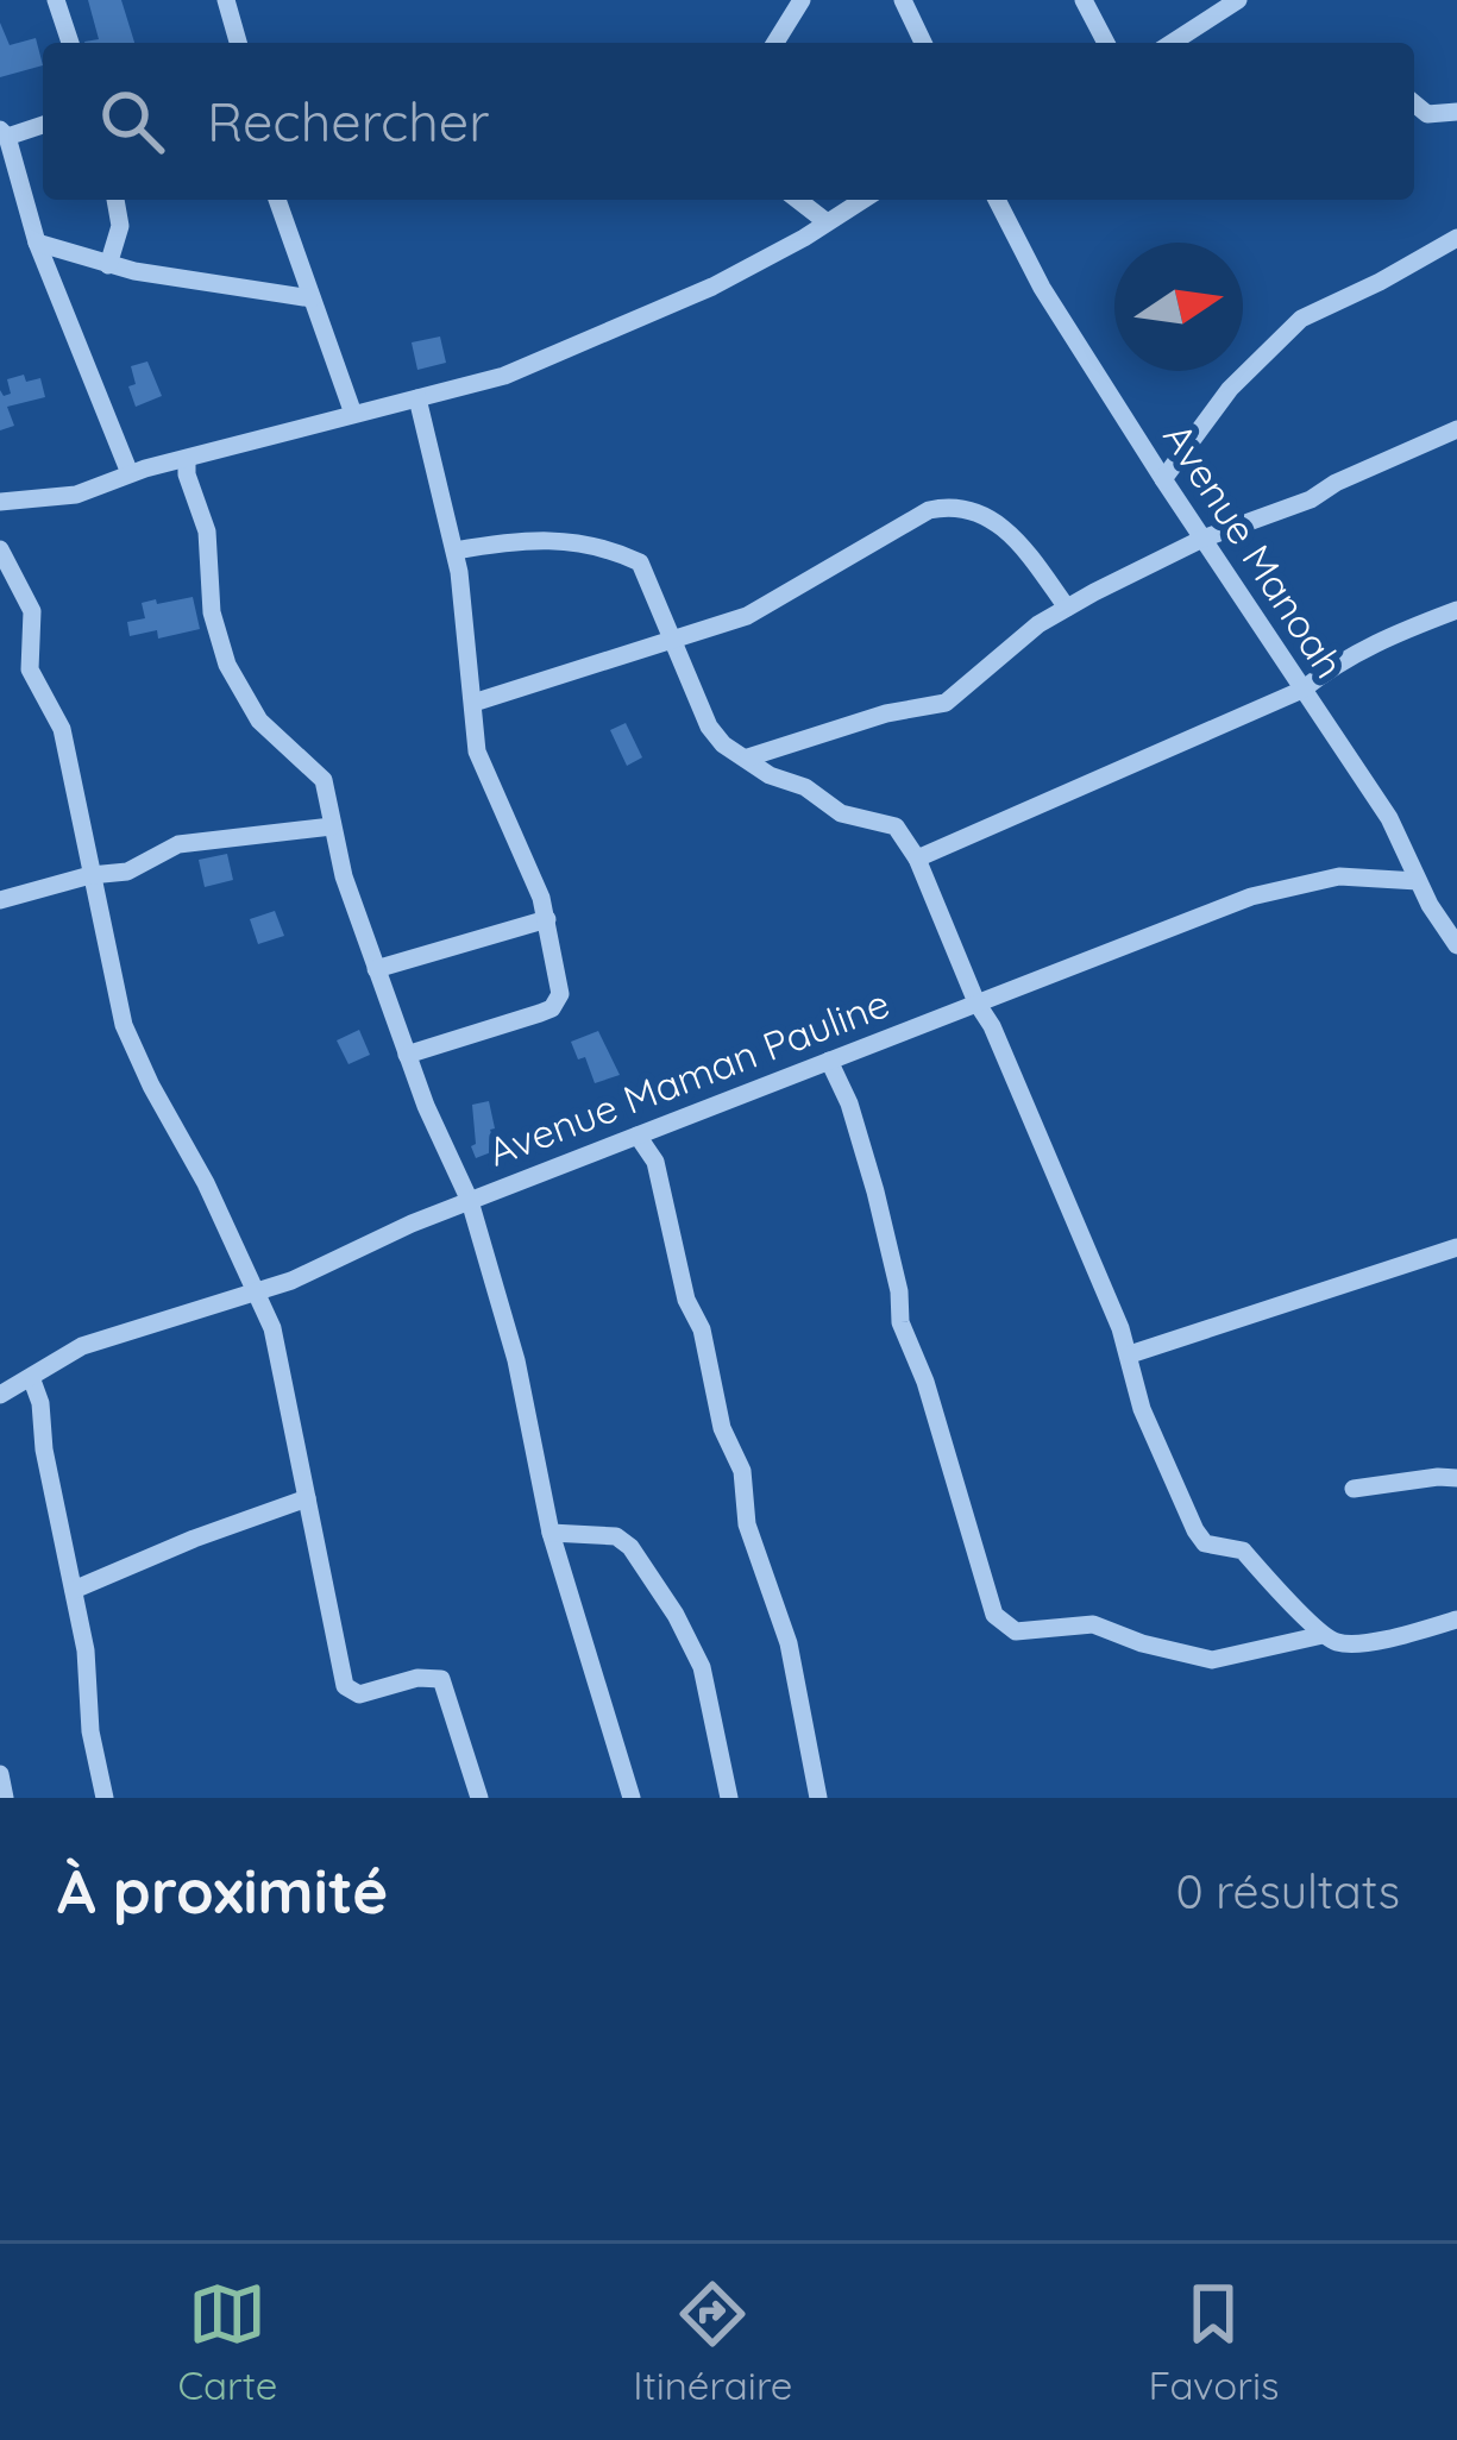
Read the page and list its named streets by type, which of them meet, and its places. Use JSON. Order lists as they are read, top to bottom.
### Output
{
  "streets": {
    "street": ["Avenue Manoah", "Avenue Maman Pauline"]
  },
  "crossings": [
    ["Avenue Manoah", "Avenue Maman Pauline"]
  ],
  "north": "right",
  "page": {
    "search": "Rechercher",
    "heading": ["À proximité", "0 résultats"],
    "nav": ["Carte", "Itinéraire", "Favoris"]
  }
}
